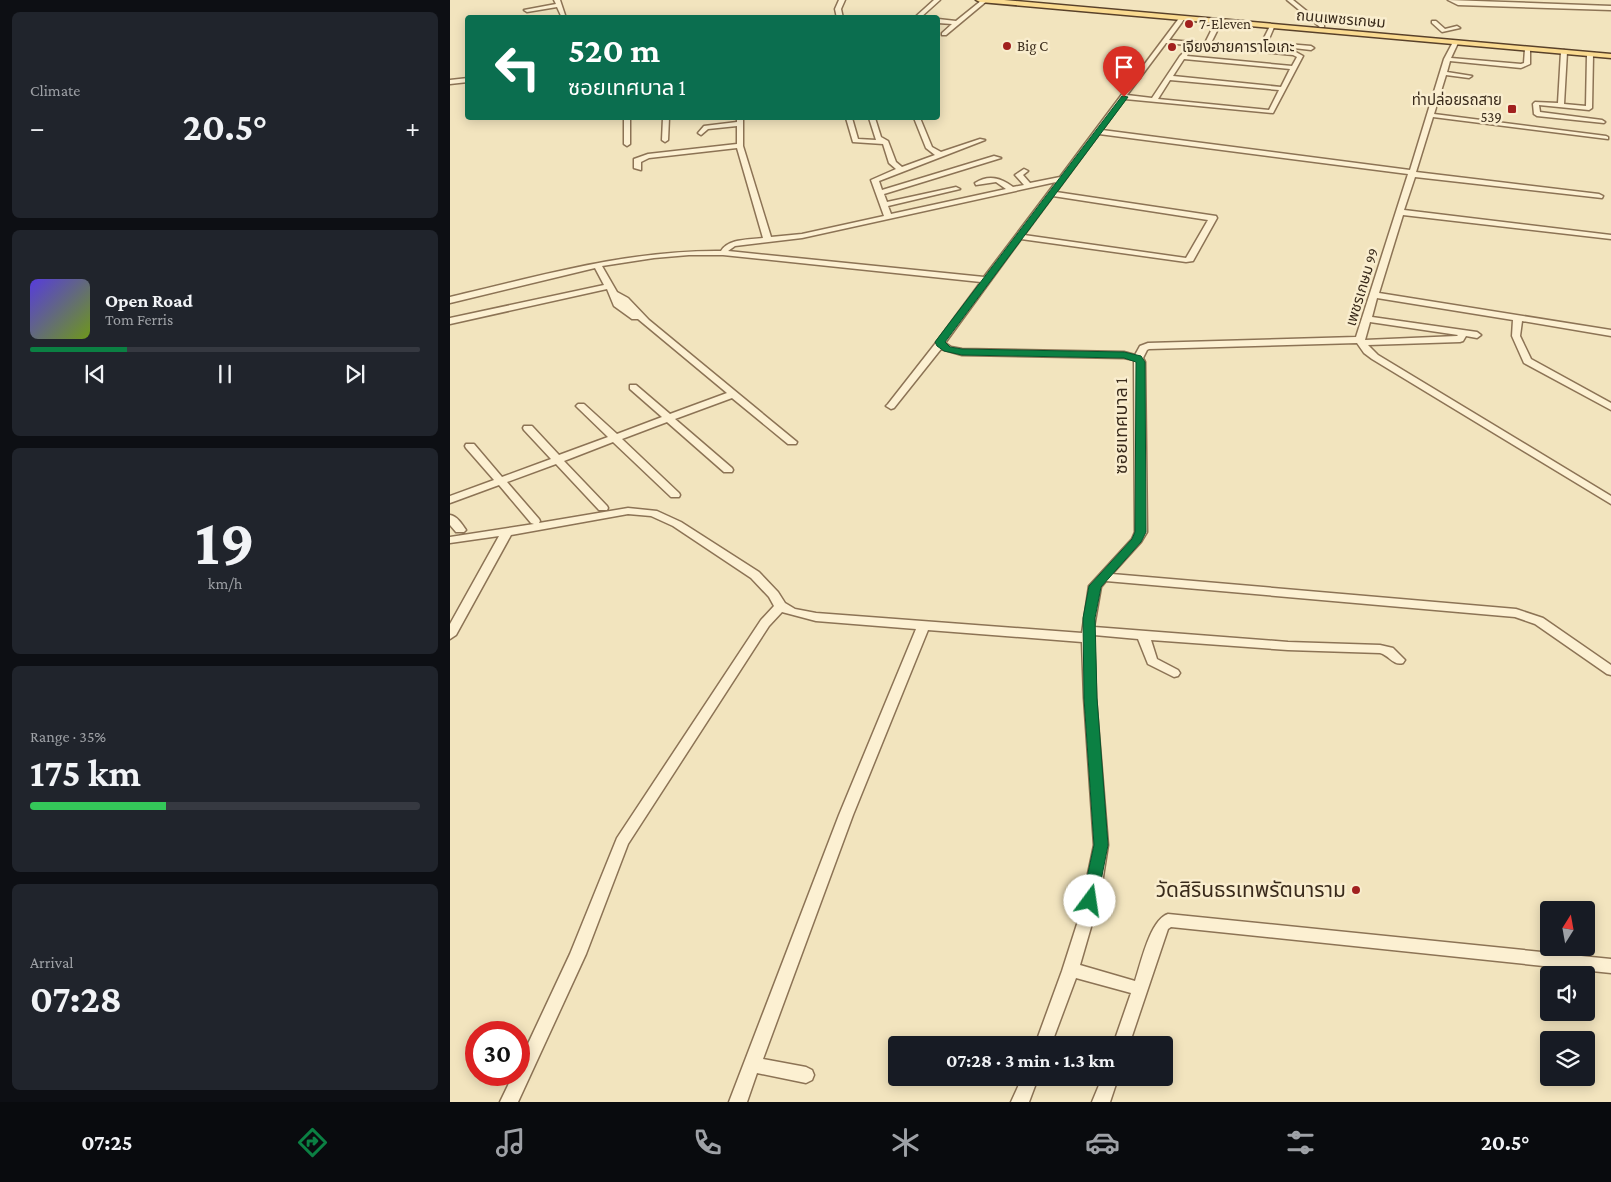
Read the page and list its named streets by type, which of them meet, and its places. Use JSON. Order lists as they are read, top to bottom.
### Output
{
  "streets": {
    "main road": ["ถนนเพชรเกษม"],
    "street": ["เพชรเกษม 99", "ซอยเทศบาล 1"]
  },
  "crossings": [
    ["ถนนเพชรเกษม", "เพชรเกษม 99"]
  ],
  "places": {
    "other": [
      "7-Eleven",
      "Big C",
      "เจียงฮายคาราโอเกะ",
      "วัดสิรินธรเทพรัตนาราม"
    ],
    "transit": ["ท่าปล่อยรถสาย 539"]
  },
  "north": "top",
  "page": {
    "tile": [
      "Climate",
      ["19", "km/h"],
      ["Range · 35%", "175 km"],
      ["Arrival", "07:28"]
    ],
    "turn": ["520 m", "ซอยเทศบาล 1"],
    "heat": ["−", "20.5°", "+"],
    "song": ["Open Road", "Tom Ferris"],
    "limit": "30",
    "trip": "07:28 · 3 min · 1.3 km",
    "tabs": ["07:25", "20.5°"]
  }
}
